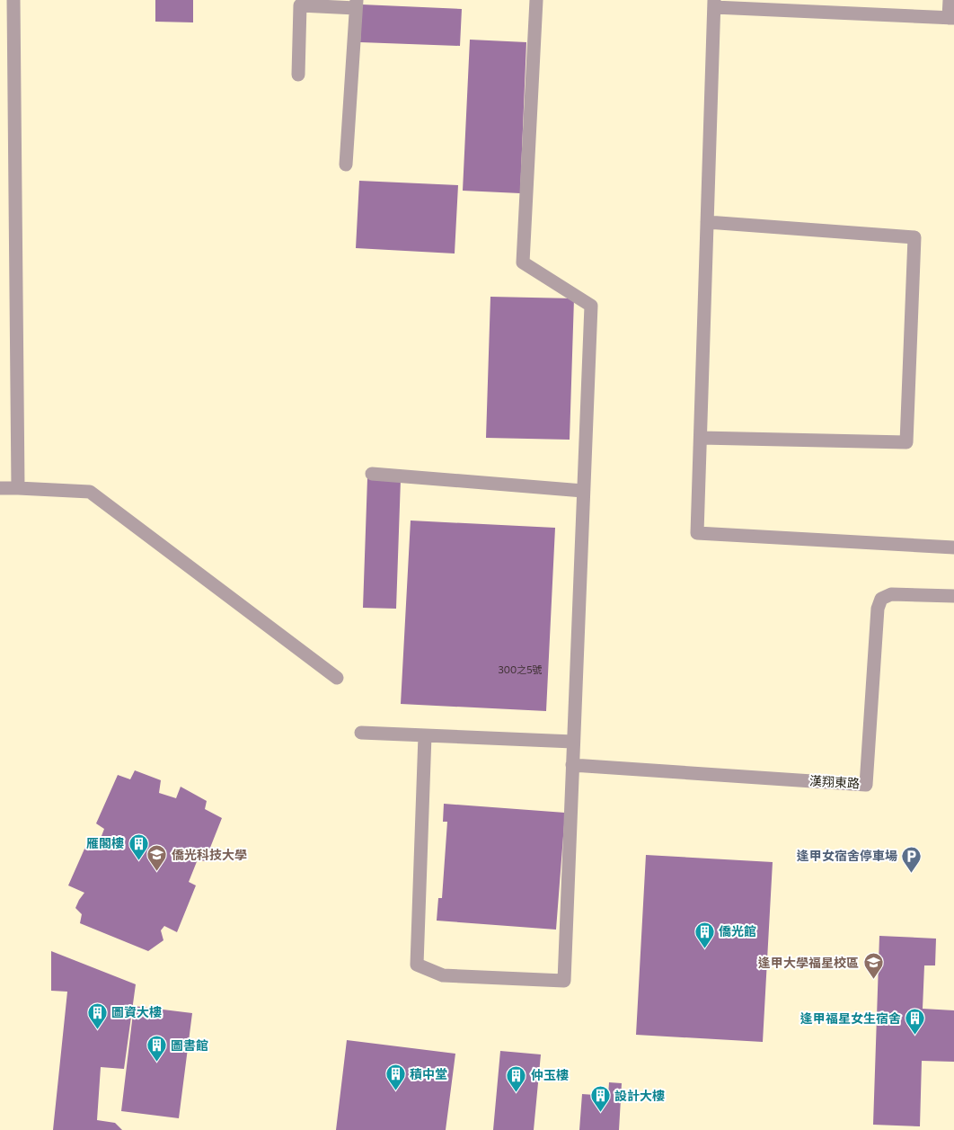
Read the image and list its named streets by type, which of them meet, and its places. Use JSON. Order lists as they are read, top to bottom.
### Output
{
  "streets": {
    "street": ["漢翔東路"]
  },
  "places": {
    "building": [
      "雁閣樓",
      "僑光館",
      "圖資大樓",
      "逢甲福星女生宿舍",
      "圖書館",
      "積中堂",
      "仲玉樓",
      "設計大樓"
    ],
    "school or university": ["僑光科技大學", "逢甲大學福星校區"],
    "parking": ["逢甲女宿舍停車場"]
  },
  "house_numbers": ["300之5號"]
}
